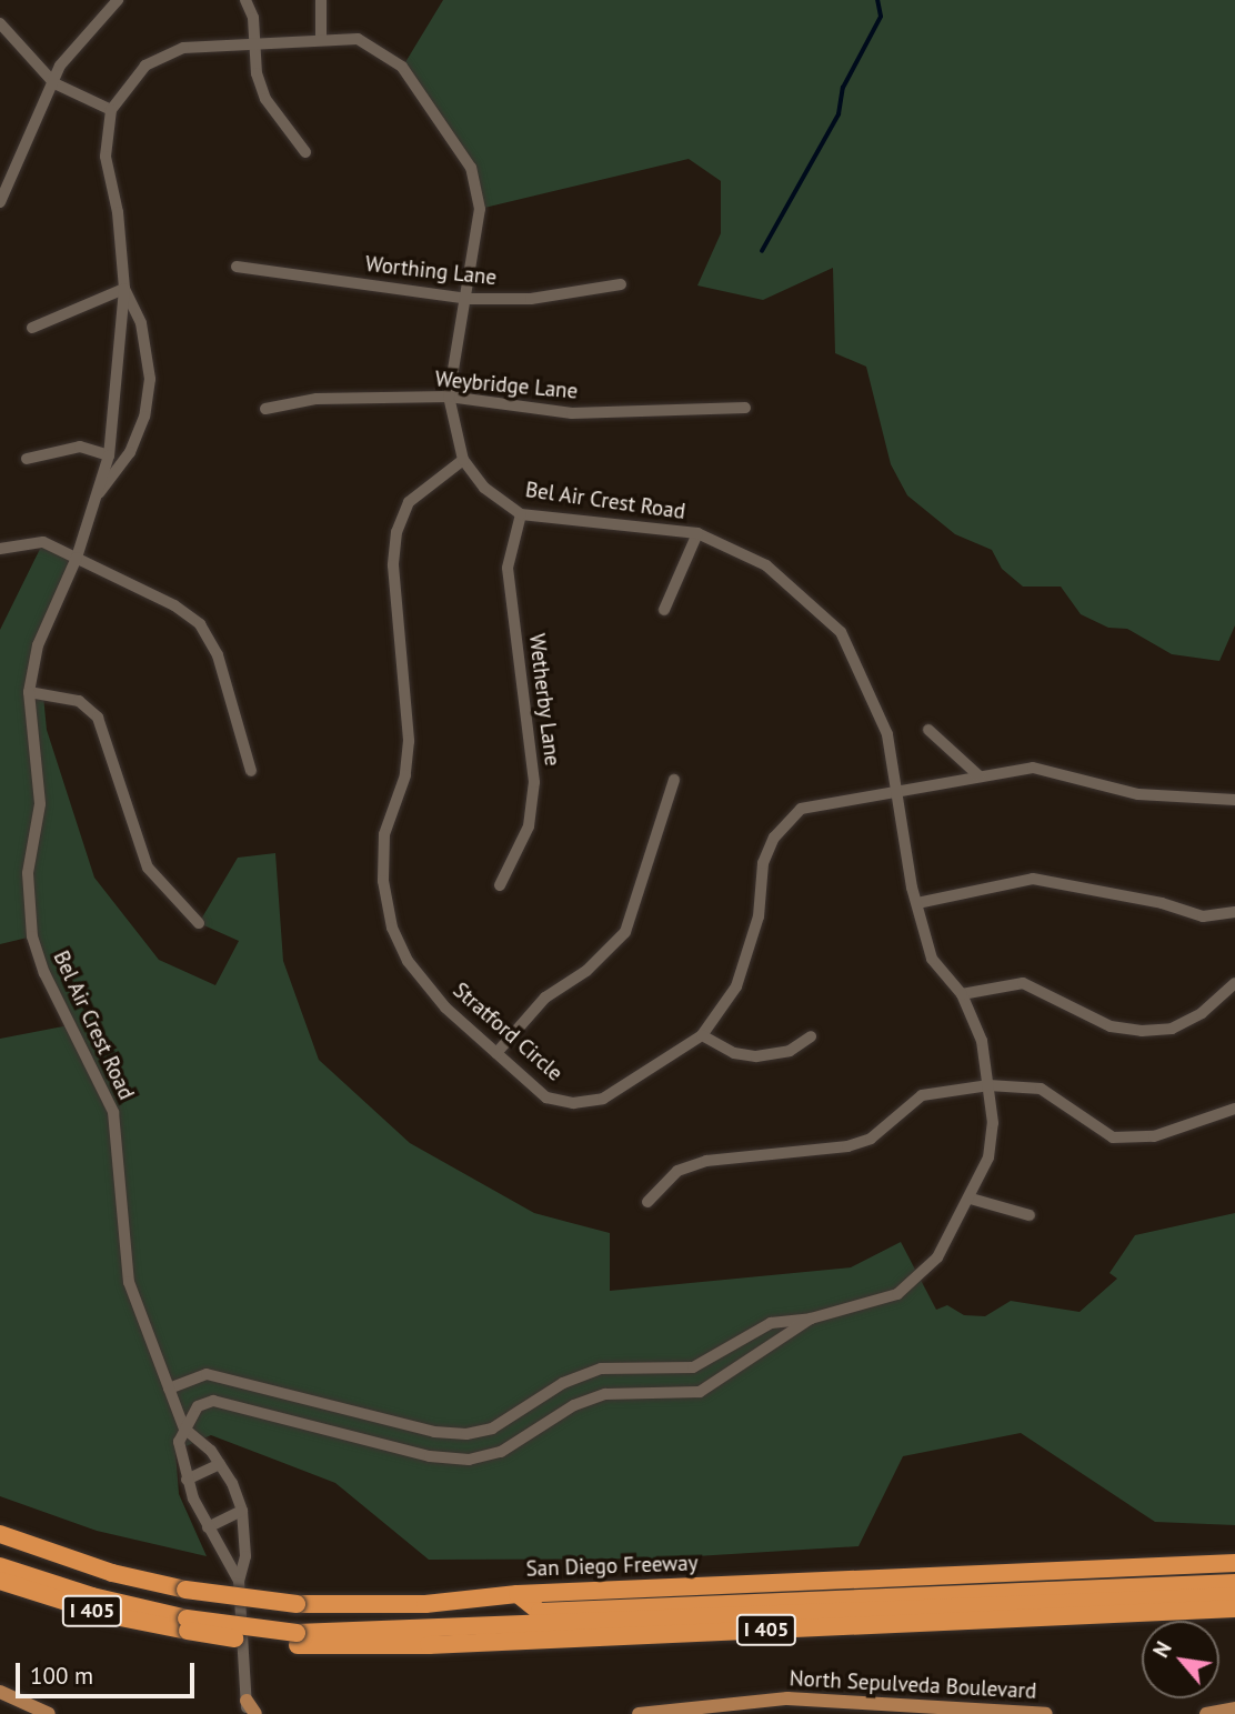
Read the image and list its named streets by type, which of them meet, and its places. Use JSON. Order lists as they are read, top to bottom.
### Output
{
  "streets": {
    "highway": ["San Diego Freeway", "I 405"],
    "main road": ["North Sepulveda Boulevard"],
    "street": [
      "Worthing Lane",
      "Weybridge Lane",
      "Bel Air Crest Road",
      "Wetherby Lane",
      "Stratford Circle"
    ]
  },
  "crossings": [
    ["Worthing Lane", "Bel Air Crest Road"],
    ["Weybridge Lane", "Bel Air Crest Road"],
    ["Bel Air Crest Road", "Wetherby Lane"],
    ["Bel Air Crest Road", "Stratford Circle"]
  ],
  "scale_bar": "100 m",
  "north": "top left"
}
